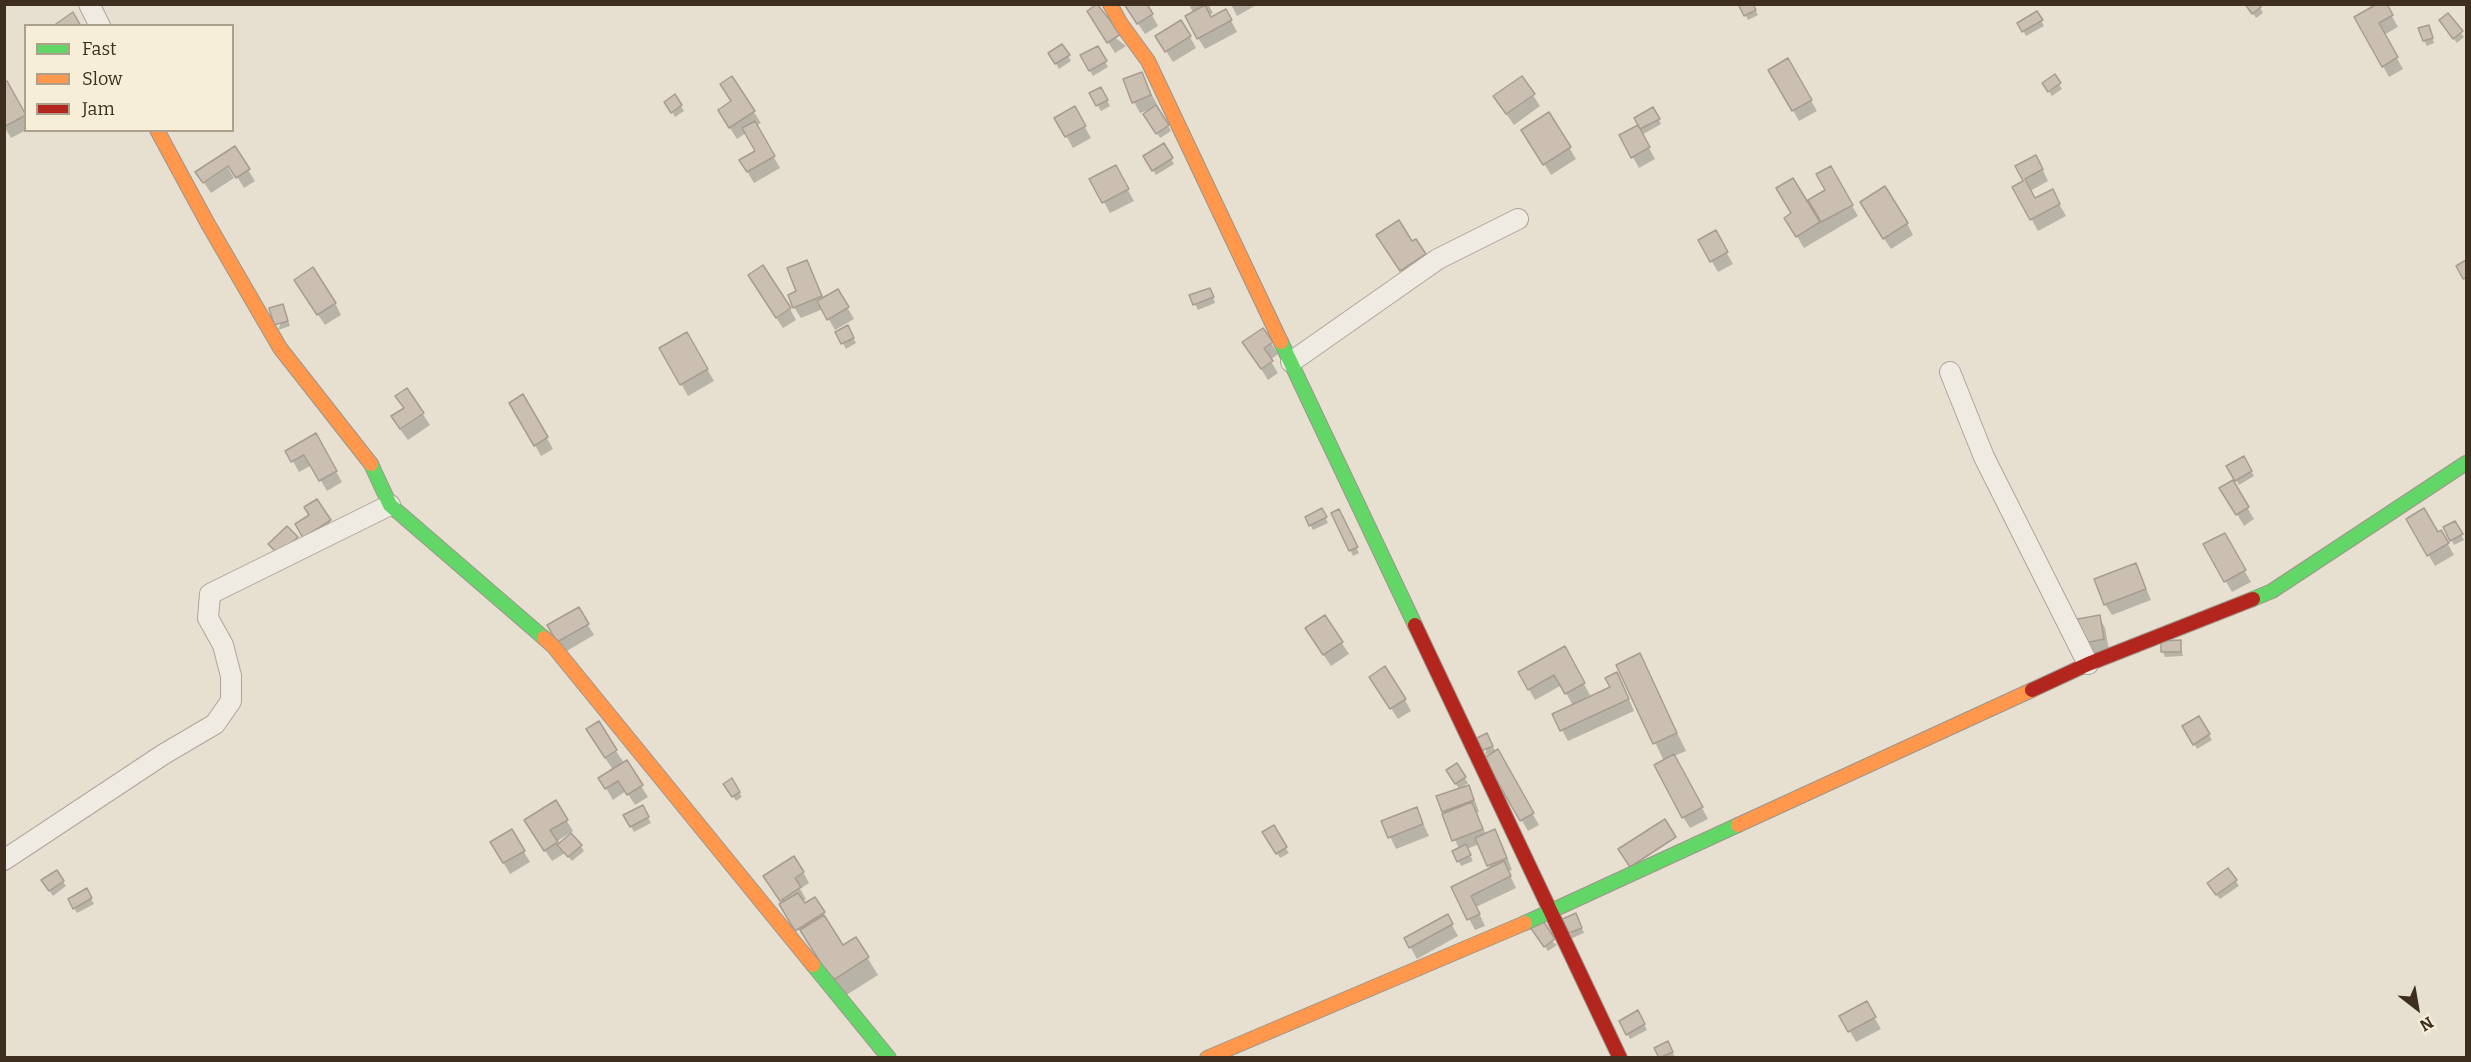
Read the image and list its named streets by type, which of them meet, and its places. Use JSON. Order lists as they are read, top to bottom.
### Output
{
  "legend": ["Fast", "Slow", "Jam"],
  "north": "bottom right"
}
